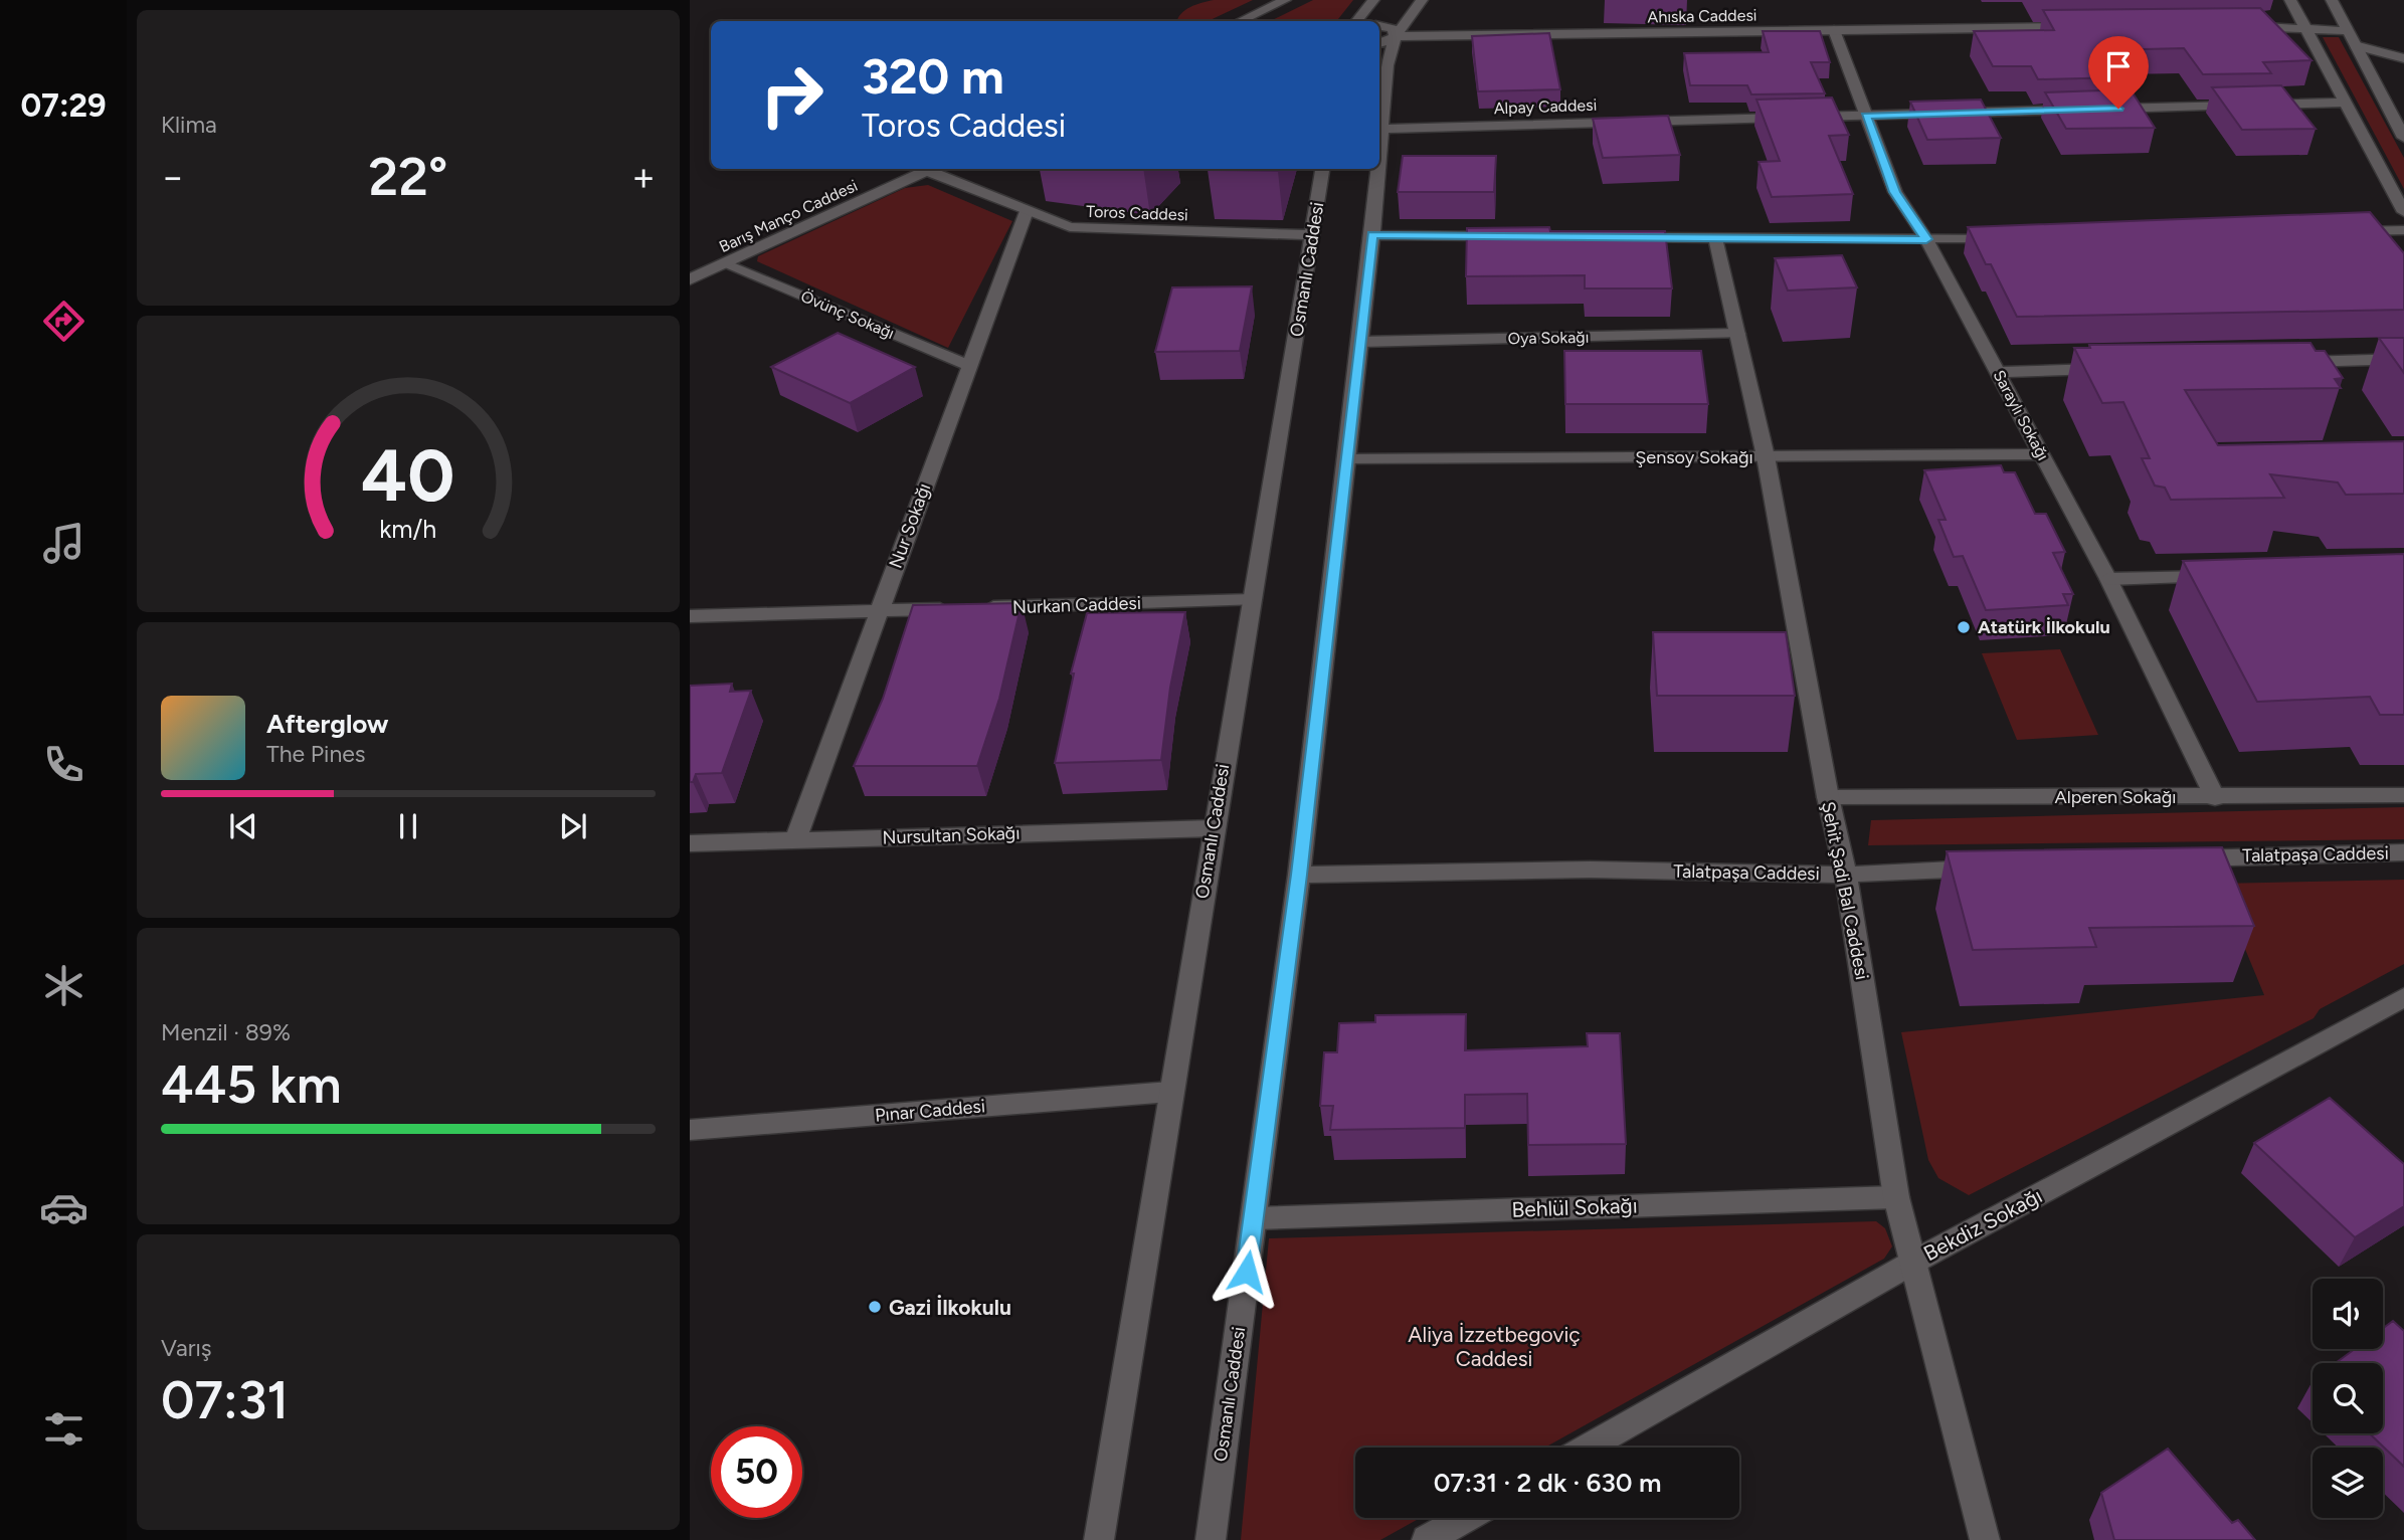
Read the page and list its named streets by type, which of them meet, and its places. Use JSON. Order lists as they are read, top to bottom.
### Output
{
  "streets": {
    "street": [
      "Ahıska Caddesi",
      "Alpay Caddesi",
      "Toros Caddesi",
      "Barış Manço Caddesi",
      "Osmanlı Caddesi",
      "Övünç Sokağı",
      "Oya Sokağı",
      "Saraylı Sokağı",
      "Şensoy Sokağı",
      "Nur Sokağı",
      "Nurkan Caddesi",
      "Alperen Sokağı",
      "Nursultan Sokağı",
      "Talatpaşa Caddesi",
      "Şehit Şadi Bal Caddesi",
      "Pınar Caddesi",
      "Behlül Sokağı",
      "Bekdiz Sokağı"
    ]
  },
  "crossings": [
    ["Ahıska Caddesi", "Osmanlı Caddesi"],
    ["Ahıska Caddesi", "Saraylı Sokağı"],
    ["Alpay Caddesi", "Osmanlı Caddesi"],
    ["Alpay Caddesi", "Saraylı Sokağı"],
    ["Toros Caddesi", "Osmanlı Caddesi"],
    ["Toros Caddesi", "Nur Sokağı"],
    ["Barış Manço Caddesi", "Övünç Sokağı"],
    ["Osmanlı Caddesi", "Oya Sokağı"],
    ["Osmanlı Caddesi", "Şensoy Sokağı"],
    ["Osmanlı Caddesi", "Nurkan Caddesi"],
    ["Osmanlı Caddesi", "Nursultan Sokağı"],
    ["Osmanlı Caddesi", "Talatpaşa Caddesi"],
    ["Osmanlı Caddesi", "Pınar Caddesi"],
    ["Osmanlı Caddesi", "Behlül Sokağı"],
    ["Övünç Sokağı", "Nur Sokağı"],
    ["Oya Sokağı", "Şehit Şadi Bal Caddesi"],
    ["Saraylı Sokağı", "Şensoy Sokağı"],
    ["Saraylı Sokağı", "Alperen Sokağı"],
    ["Şensoy Sokağı", "Şehit Şadi Bal Caddesi"],
    ["Nur Sokağı", "Nurkan Caddesi"],
    ["Nur Sokağı", "Nursultan Sokağı"],
    ["Alperen Sokağı", "Şehit Şadi Bal Caddesi"],
    ["Talatpaşa Caddesi", "Şehit Şadi Bal Caddesi"],
    ["Şehit Şadi Bal Caddesi", "Behlül Sokağı"],
    ["Şehit Şadi Bal Caddesi", "Bekdiz Sokağı"]
  ],
  "parks": ["Aliya İzzetbegoviç Caddesi"],
  "places": ["Atatürk İlkokulu", "Gazi İlkokulu"],
  "page": {
    "tabs": "07:29",
    "tile": [
      "Klima",
      ["Menzil · 89%", "445 km"],
      ["Varış", "07:31"]
    ],
    "turn": ["320 m", "Toros Caddesi"],
    "heat": ["−", "22°", "+"],
    "song": ["Afterglow", "The Pines"],
    "limit": "50",
    "trip": "07:31 · 2 dk · 630 m",
    "gauge": ["40", "km/h"]
  }
}
